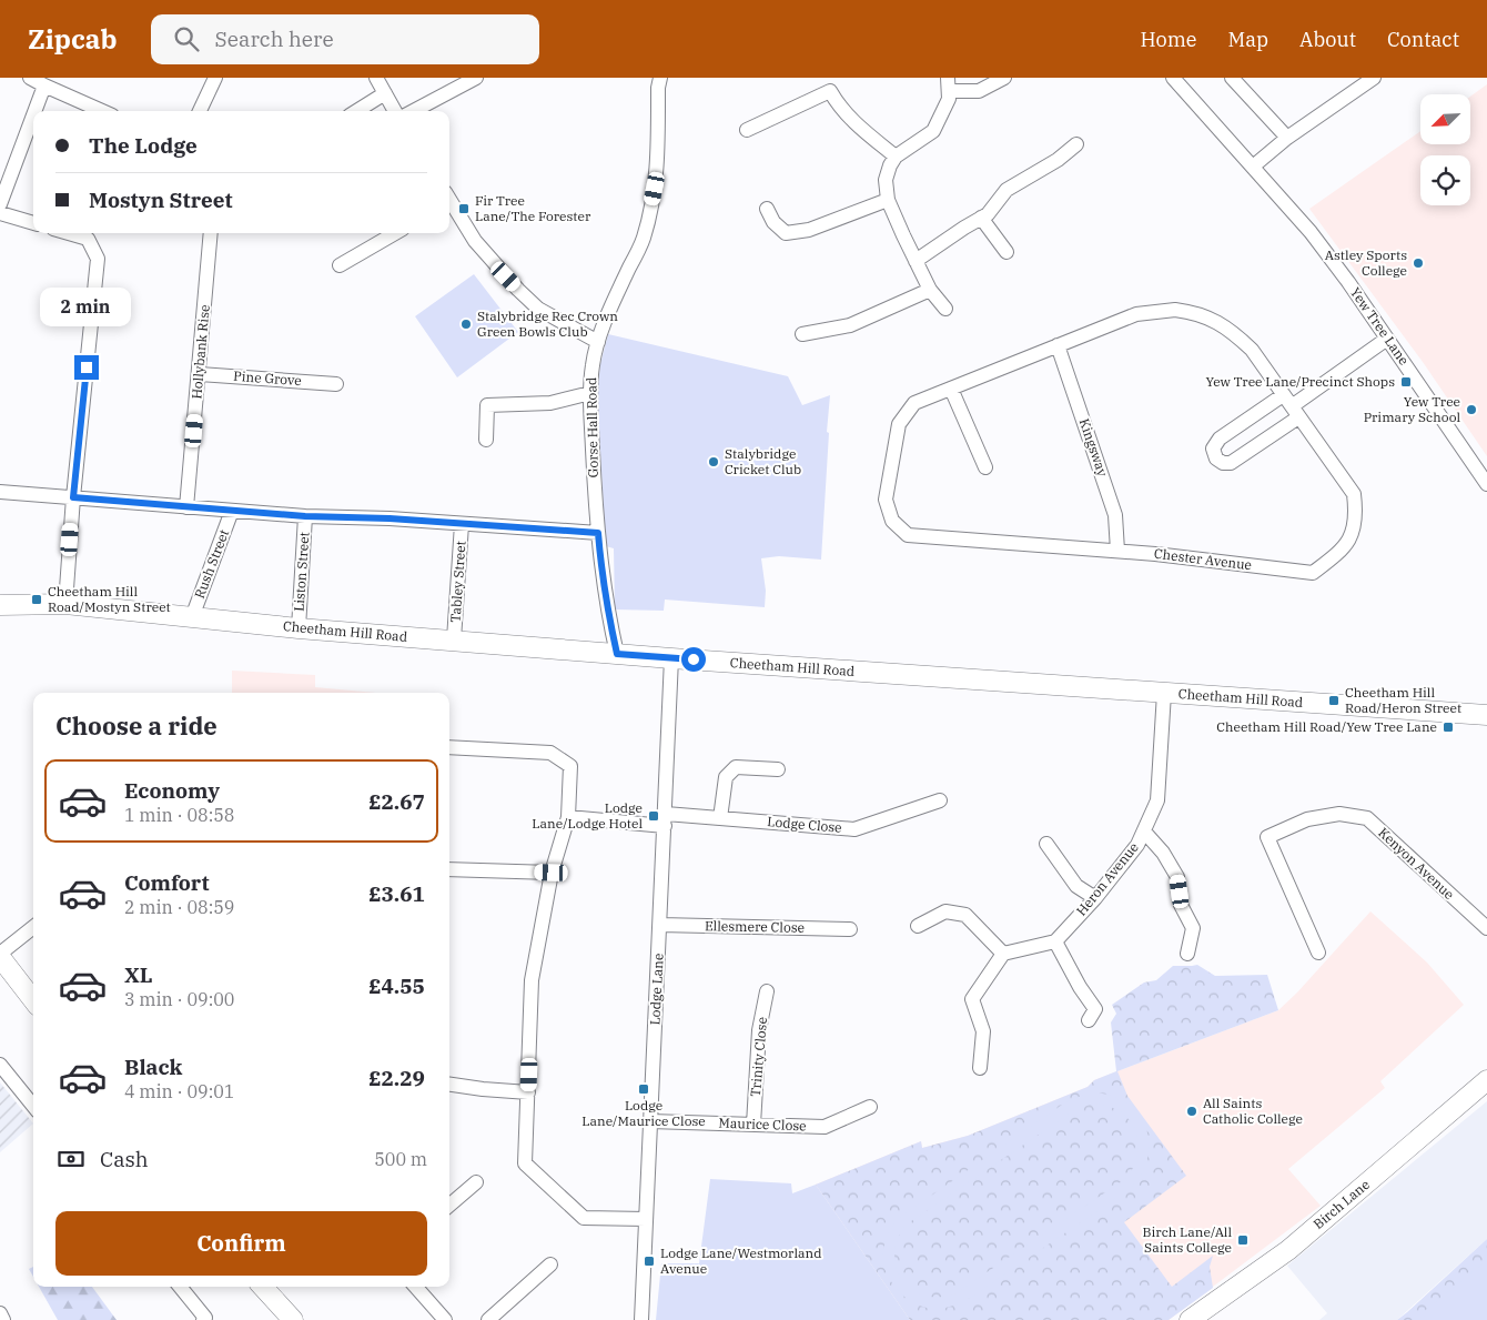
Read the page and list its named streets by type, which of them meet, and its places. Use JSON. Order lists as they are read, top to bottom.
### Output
{
  "streets": {
    "main road": ["Cheetham Hill Road", "Birch Lane"],
    "street": [
      "Yew Tree Lane",
      "Hollybank Rise",
      "Pine Grove",
      "Gorse Hall Road",
      "Kingsway",
      "Chester Avenue",
      "Rush Street",
      "Liston Street",
      "Tabley Street",
      "Lodge Close",
      "Kenyon Avenue",
      "Heron Avenue",
      "Ellesmere Close",
      "Lodge Lane",
      "Trinity Close",
      "Maurice Close"
    ]
  },
  "crossings": [
    ["Hollybank Rise", "Pine Grove"],
    ["Gorse Hall Road", "Cheetham Hill Road"],
    ["Kingsway", "Chester Avenue"],
    ["Rush Street", "Cheetham Hill Road"],
    ["Liston Street", "Cheetham Hill Road"],
    ["Tabley Street", "Cheetham Hill Road"],
    ["Cheetham Hill Road", "Heron Avenue"],
    ["Cheetham Hill Road", "Lodge Lane"],
    ["Lodge Close", "Lodge Lane"],
    ["Ellesmere Close", "Lodge Lane"],
    ["Lodge Lane", "Maurice Close"],
    ["Trinity Close", "Maurice Close"]
  ],
  "places": {
    "transit": [
      "Fir Tree Lane/The Forester",
      "Yew Tree Lane/Precinct Shops",
      "Cheetham Hill Road/Mostyn Street",
      "Cheetham Hill Road/Heron Street",
      "Cheetham Hill Road/Yew Tree Lane",
      "Lodge Lane/Lodge Hotel",
      "Lodge Lane/Maurice Close",
      "Birch Lane/All Saints College",
      "Lodge Lane/Westmorland Avenue"
    ],
    "other": [
      "Astley Sports College",
      "Stalybridge Rec Crown Green Bowls Club",
      "Yew Tree Primary School",
      "Stalybridge Cricket Club",
      "All Saints Catholic College"
    ]
  },
  "north": "bottom left",
  "page": {
    "header": "Zipcab",
    "search": "Search here",
    "nav": [
      "Home",
      "Map",
      "About",
      "Contact"
    ],
    "banner": ["The Lodge", "Mostyn Street"],
    "bubble": "2 min",
    "heading": "Choose a ride",
    "list": [
      {
        "name": "Economy",
        "note": "1 min · 08:58",
        "value": "£2.67"
      },
      {
        "name": "Comfort",
        "note": "2 min · 08:59",
        "value": "£3.61"
      },
      {
        "name": "XL",
        "note": "3 min · 09:00",
        "value": "£4.55"
      },
      {
        "name": "Black",
        "note": "4 min · 09:01",
        "value": "£2.29"
      }
    ],
    "pay": ["Cash", "500 m"],
    "buttons": "Confirm"
  }
}
